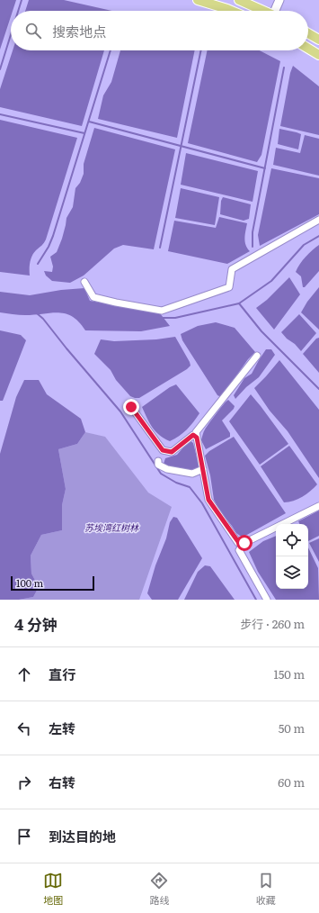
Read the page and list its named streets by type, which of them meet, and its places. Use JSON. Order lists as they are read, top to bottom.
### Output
{
  "parks": ["苏埃湾红树林"],
  "scale_bar": "100 m",
  "page": {
    "search": "搜索地点",
    "scale": "100 m",
    "heading": ["4 分钟", "步行 · 260 m"],
    "list": [
      ["直行", "150 m"],
      ["左转", "50 m"],
      ["右转", "60 m"],
      "到达目的地"
    ],
    "nav": ["地图", "路线", "收藏"]
  }
}
